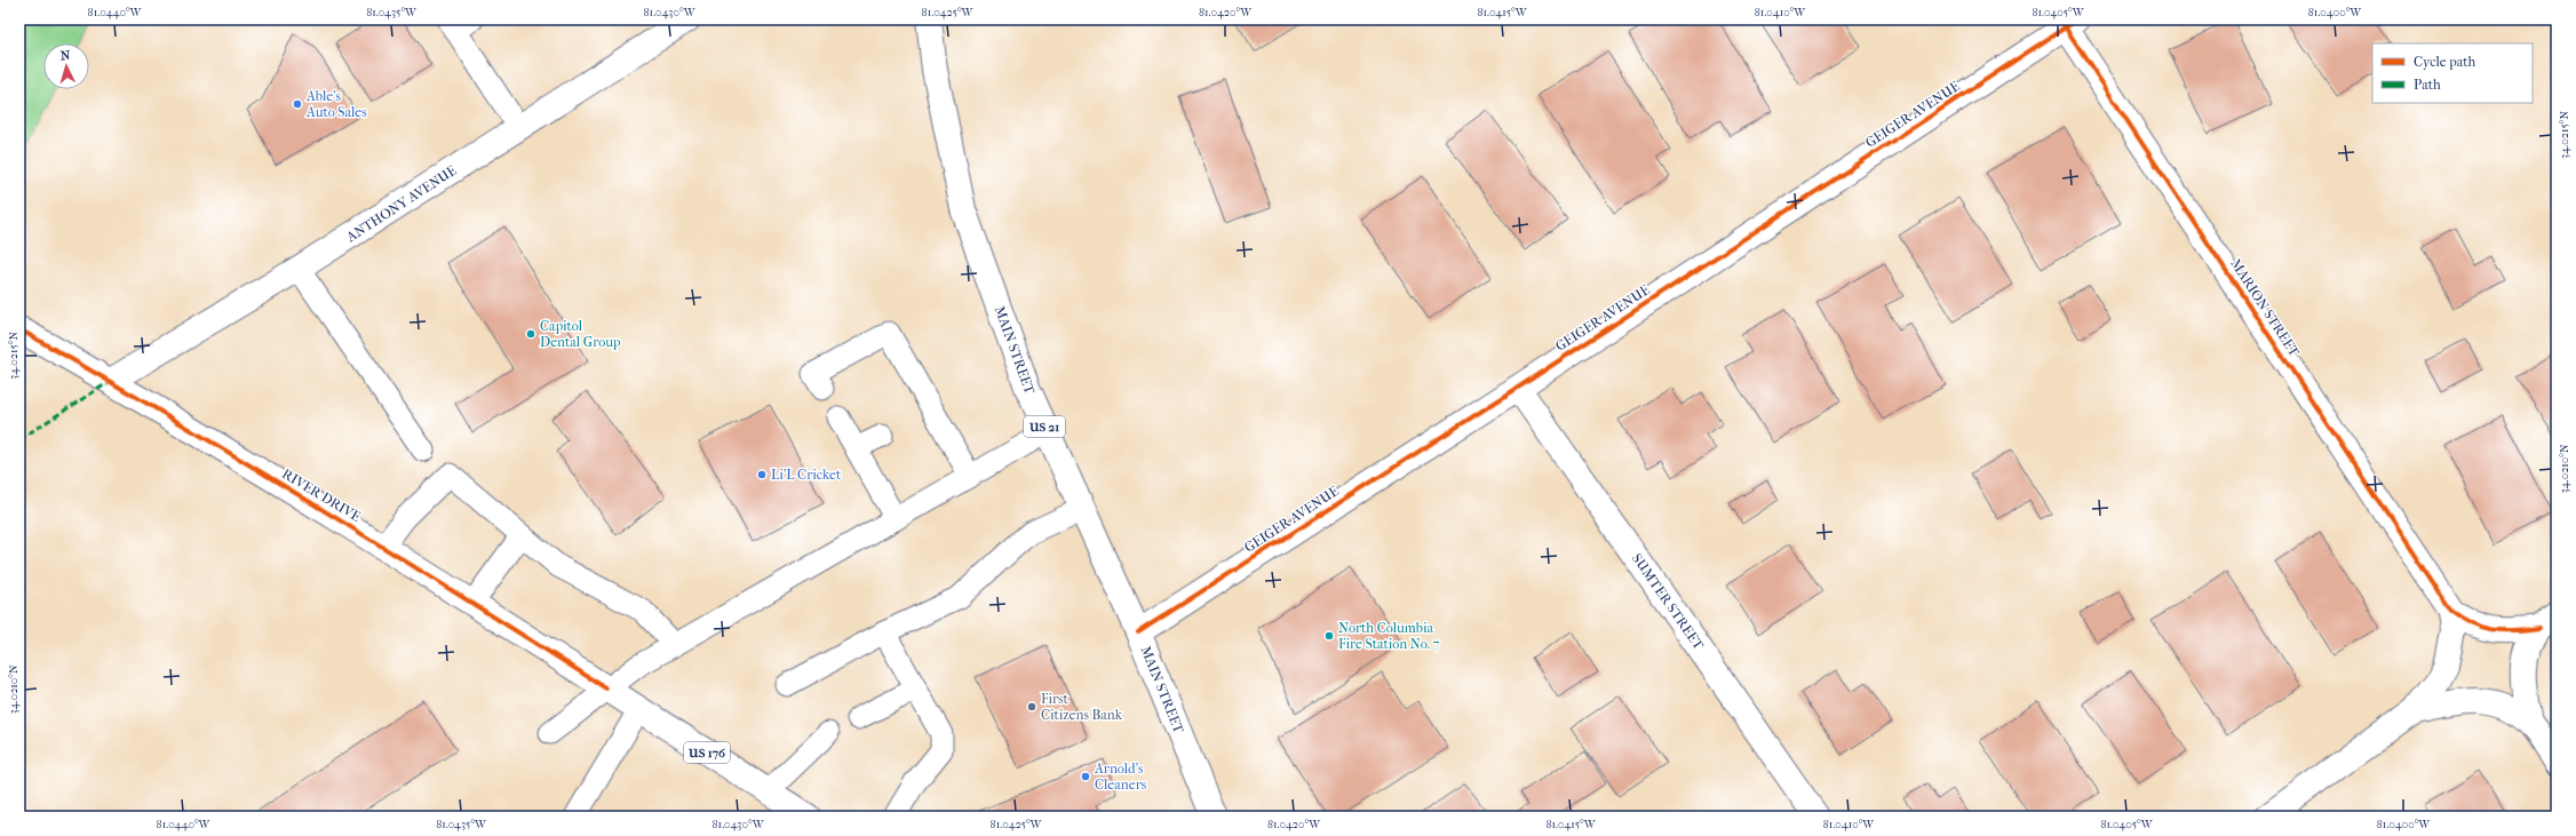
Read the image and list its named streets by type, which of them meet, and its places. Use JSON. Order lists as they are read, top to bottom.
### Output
{
  "streets": {
    "street": [
      "GEIGER AVENUE",
      "ANTHONY AVENUE",
      "MARION STREET",
      "MAIN STREET",
      "US 21",
      "RIVER DRIVE",
      "SUMTER STREET",
      "US 176"
    ]
  },
  "crossings": [
    ["GEIGER AVENUE", "MARION STREET"],
    ["GEIGER AVENUE", "MAIN STREET"],
    ["GEIGER AVENUE", "SUMTER STREET"],
    ["ANTHONY AVENUE", "RIVER DRIVE"]
  ],
  "places": [
    "Able's Auto Sales",
    "Capitol Dental Group",
    "Li'L Cricket",
    "North Columbia Fire Station No. 7",
    "First Citizens Bank",
    "Arnold's Cleaners"
  ],
  "legend": ["Cycle path", "Path"],
  "north": "top",
  "coordinates": [
    "81.0440°W",
    "81.0435°W",
    "81.0430°W",
    "81.0425°W",
    "81.0420°W",
    "81.0415°W",
    "81.0410°W",
    "81.0405°W",
    "81.0400°W",
    "34.0215°N",
    "34.0210°N"
  ]
}
